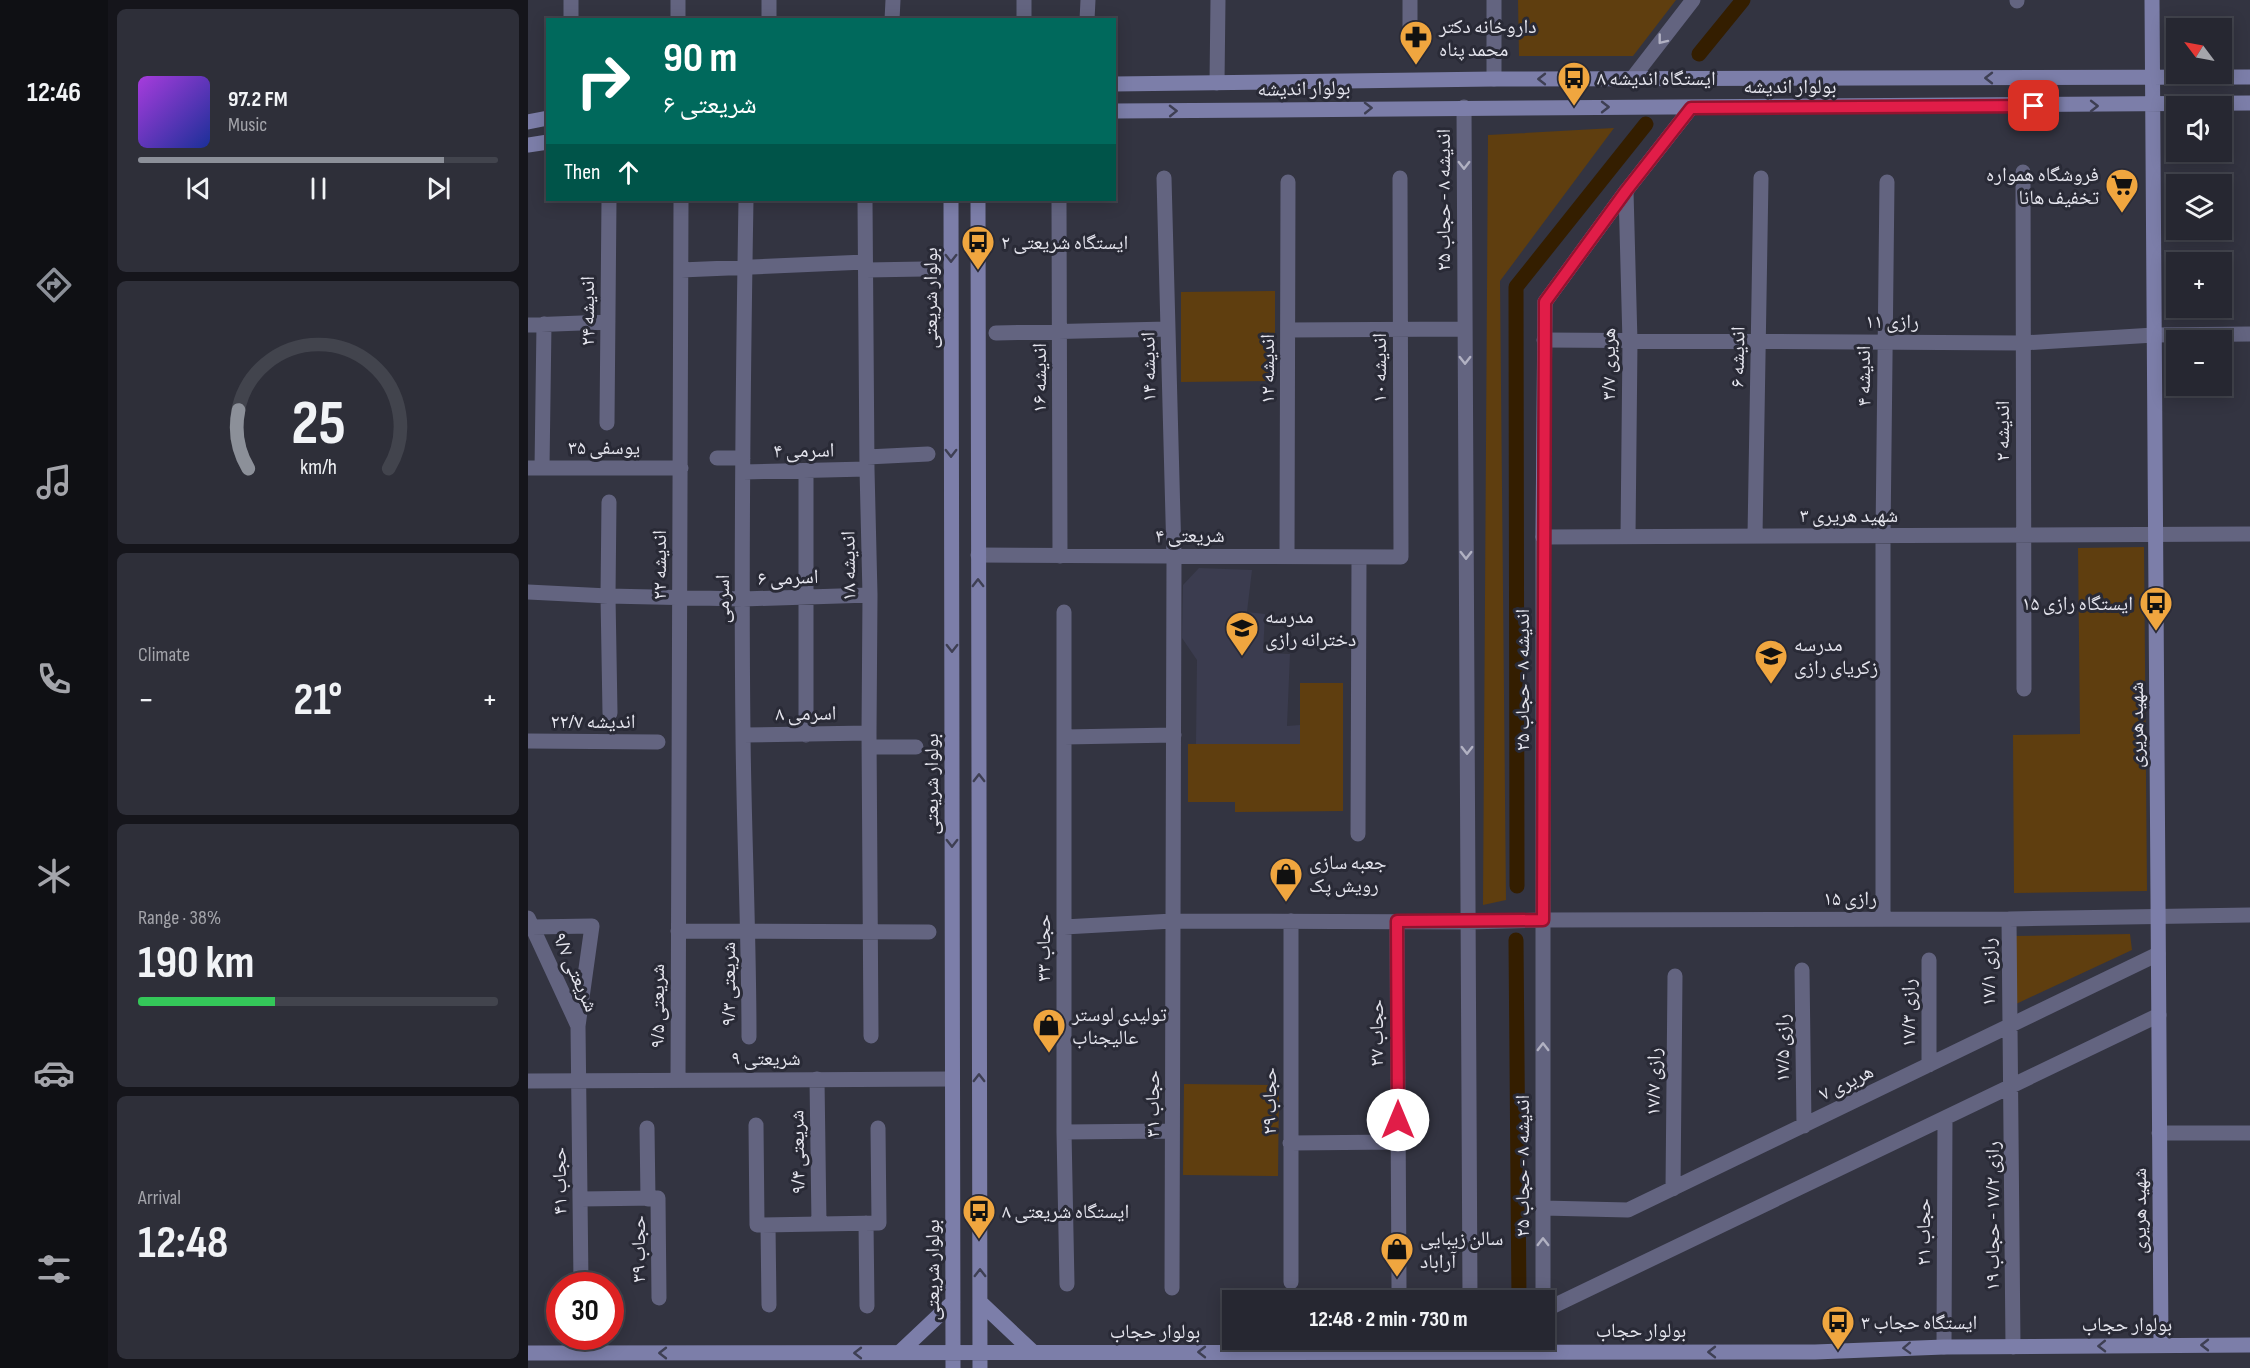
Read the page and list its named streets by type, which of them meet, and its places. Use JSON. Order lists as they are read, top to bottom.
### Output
{
  "streets": {
    "main road": [
      "بولوار اندیشه",
      "اندیشه ۸ - حجاب ۲۵",
      "بولوار شریعتی",
      "شهید هریری",
      "بولوار حجاب"
    ],
    "street": [
      "اندیشه ۲۴",
      "رازی ۱۱",
      "اندیشه ۶",
      "هریری ۳/۷",
      "اندیشه ۱۴",
      "اندیشه ۱۰",
      "اندیشه ۱۲",
      "اندیشه ۴",
      "اندیشه ۱۶",
      "اندیشه ۲",
      "یوسفی ۳۵",
      "اسرمی ۴",
      "شهید هریری ۳",
      "شریعتی ۴",
      "اندیشه ۲۲",
      "اندیشه ۱۸",
      "اسرمی ۶",
      "اسرمی",
      "اسرمی ۸",
      "اندیشه ۲۲/۷",
      "رازی ۱۵",
      "حجاب ۳۳",
      "شریعتی ۹/۷",
      "رازی ۱۷/۱",
      "شریعتی ۹/۳",
      "شریعتی ۹/۵",
      "رازی ۱۷/۳",
      "حجاب ۲۷",
      "رازی ۱۷/۵",
      "شریعتی ۹",
      "رازی ۱۷/۷",
      "هریری ۷",
      "حجاب ۲۹",
      "حجاب ۳۱",
      "شریعتی ۹/۴",
      "حجاب ۴۱",
      "رازی ۱۷/۲ - حجاب ۱۹",
      "حجاب ۲۱",
      "حجاب ۳۹"
    ]
  },
  "crossings": [
    ["بولوار اندیشه", "اندیشه ۸ - حجاب ۲۵"],
    ["بولوار اندیشه", "شهید هریری"],
    ["اندیشه ۸ - حجاب ۲۵", "رازی ۱۱"],
    ["اندیشه ۸ - حجاب ۲۵", "هریری ۳/۷"],
    ["اندیشه ۸ - حجاب ۲۵", "شهید هریری ۳"],
    ["اندیشه ۸ - حجاب ۲۵", "رازی ۱۵"],
    ["اندیشه ۸ - حجاب ۲۵", "هریری ۷"],
    ["بولوار شریعتی", "شریعتی ۹"],
    ["بولوار شریعتی", "بولوار حجاب"],
    ["رازی ۱۱", "اندیشه ۶"],
    ["رازی ۱۱", "هریری ۳/۷"],
    ["رازی ۱۱", "اندیشه ۴"],
    ["رازی ۱۱", "اندیشه ۲"],
    ["رازی ۱۱", "شهید هریری"],
    ["اندیشه ۶", "شهید هریری ۳"],
    ["هریری ۳/۷", "شهید هریری ۳"],
    ["اندیشه ۱۴", "شریعتی ۴"],
    ["اندیشه ۱۴", "حجاب ۳۱"],
    ["اندیشه ۱۰", "شریعتی ۴"],
    ["اندیشه ۱۲", "شریعتی ۴"],
    ["اندیشه ۴", "شهید هریری ۳"],
    ["اندیشه ۴", "رازی ۱۵"],
    ["اندیشه ۱۶", "شریعتی ۴"],
    ["اندیشه ۲", "شهید هریری ۳"],
    ["یوسفی ۳۵", "اندیشه ۲۲"],
    ["اسرمی ۴", "اندیشه ۱۸"],
    ["اسرمی ۴", "اسرمی"],
    ["شهید هریری ۳", "شهید هریری"],
    ["اندیشه ۲۲", "اسرمی ۶"],
    ["اندیشه ۲۲", "شریعتی ۹/۵"],
    ["اندیشه ۱۸", "اسرمی ۶"],
    ["اندیشه ۱۸", "اسرمی ۸"],
    ["اسرمی ۶", "اسرمی"],
    ["اسرمی", "اسرمی ۸"],
    ["اسرمی", "شریعتی ۹/۳"],
    ["شهید هریری", "رازی ۱۵"],
    ["شهید هریری", "هریری ۷"],
    ["شهید هریری", "بولوار حجاب"],
    ["رازی ۱۵", "حجاب ۳۳"],
    ["رازی ۱۵", "رازی ۱۷/۱"],
    ["رازی ۱۵", "حجاب ۲۷"],
    ["رازی ۱۵", "حجاب ۲۹"],
    ["رازی ۱۵", "حجاب ۳۱"],
    ["شریعتی ۹/۷", "شریعتی ۹"],
    ["شریعتی ۹/۷", "حجاب ۴۱"],
    ["رازی ۱۷/۱", "هریری ۷"],
    ["رازی ۱۷/۱", "رازی ۱۷/۲ - حجاب ۱۹"],
    ["شریعتی ۹/۵", "شریعتی ۹"],
    ["رازی ۱۷/۳", "هریری ۷"],
    ["رازی ۱۷/۵", "هریری ۷"],
    ["شریعتی ۹", "شریعتی ۹/۴"],
    ["شریعتی ۹", "حجاب ۴۱"],
    ["رازی ۱۷/۷", "هریری ۷"],
    ["رازی ۱۷/۲ - حجاب ۱۹", "بولوار حجاب"],
    ["حجاب ۲۱", "بولوار حجاب"]
  ],
  "one_way": ["بولوار حجاب"],
  "places": {
    "pharmacy": ["داروخانه دکتر محمد پناه"],
    "bus stop": [
      "ایستگاه اندیشه ۸",
      "ایستگاه شریعتی ۲",
      "ایستگاه رازی ۱۵",
      "ایستگاه شریعتی ۸",
      "ایستگاه حجاب ۳"
    ],
    "supermarket": ["فروشگاه همواره تخفیف هانا"],
    "school or university": ["مدرسه دخترانه رازی", "مدرسه زکریای رازی"],
    "shop": ["جعبه سازی رویش پک", "تولیدی لوستر عالیجناب", "سالن زیبایی آراباد"]
  },
  "north": "top left",
  "page": {
    "tabs": "12:46",
    "map_buttons": ["+", "−"],
    "turn": ["90 m", "شریعتی ۶"],
    "song": ["97.2 FM", "Music"],
    "then": "Then",
    "tile": [
      "Climate",
      ["Range · 38%", "190 km"],
      ["Arrival", "12:48"]
    ],
    "heat": ["−", "21°", "+"],
    "limit": "30",
    "trip": "12:48 · 2 min · 730 m",
    "gauge": ["25", "km/h"]
  }
}
